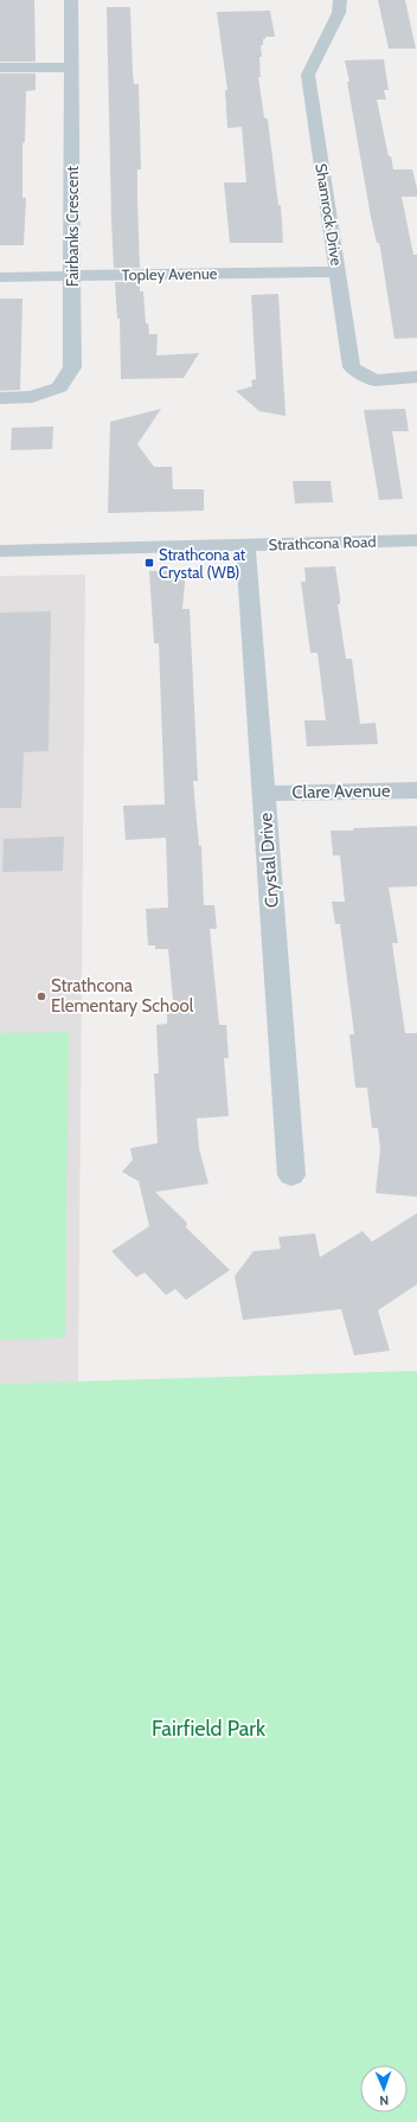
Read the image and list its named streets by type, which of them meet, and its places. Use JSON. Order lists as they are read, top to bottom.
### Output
{
  "streets": {
    "street": [
      "Shamrock Drive",
      "Fairbanks Crescent",
      "Topley Avenue",
      "Strathcona Road",
      "Clare Avenue",
      "Crystal Drive"
    ]
  },
  "crossings": [
    ["Shamrock Drive", "Topley Avenue"],
    ["Fairbanks Crescent", "Topley Avenue"],
    ["Strathcona Road", "Crystal Drive"],
    ["Clare Avenue", "Crystal Drive"]
  ],
  "parks": ["Fairfield Park"],
  "places": {
    "transit": ["Strathcona at Crystal (WB)"],
    "other": ["Strathcona Elementary School"]
  },
  "north": "bottom"
}
